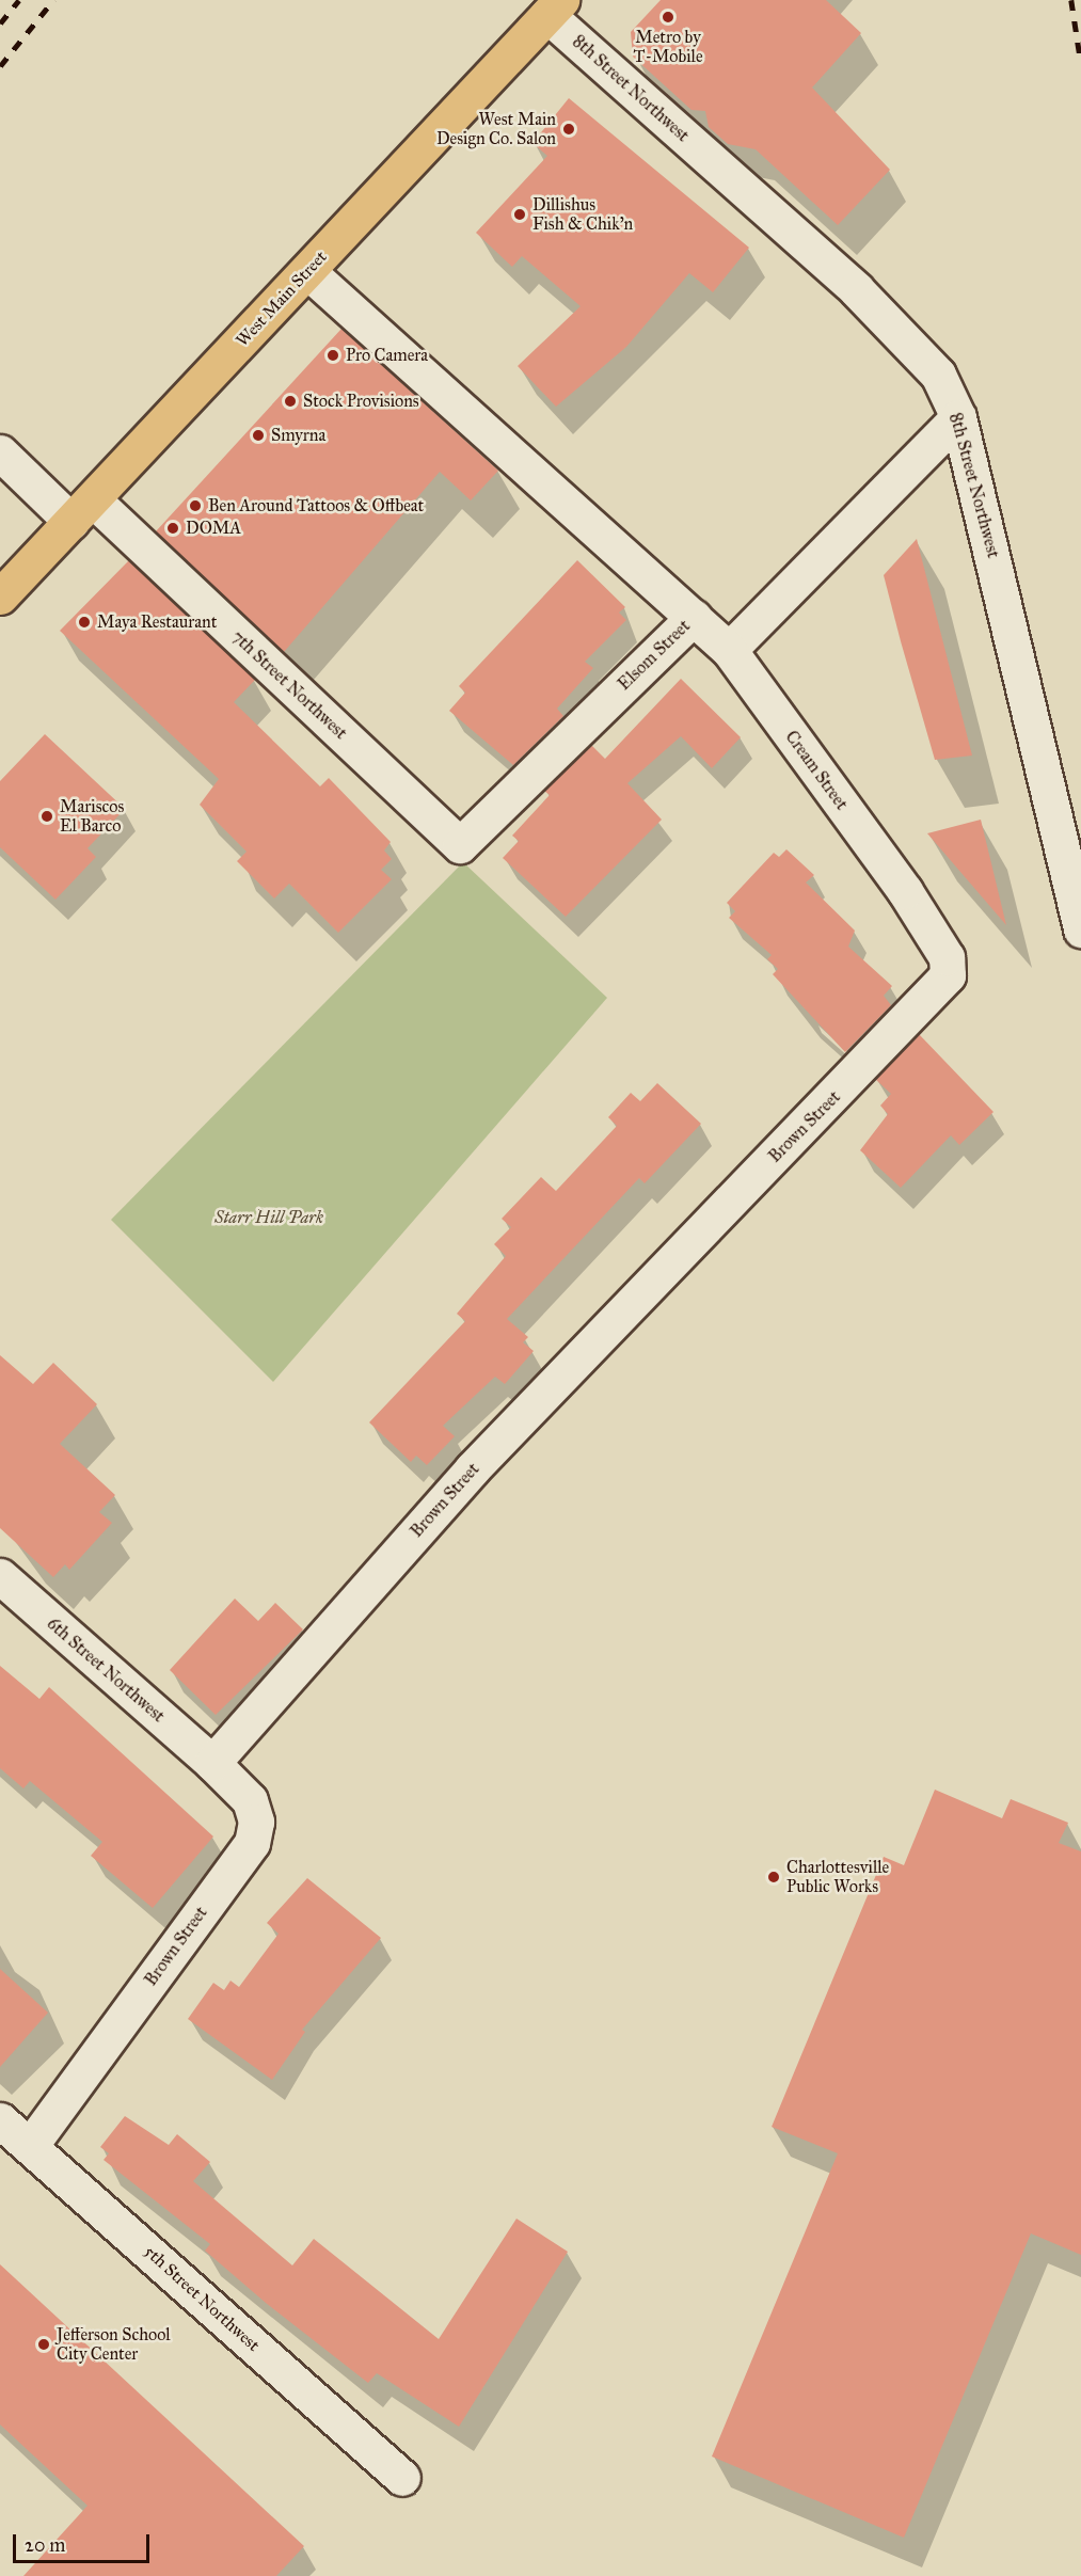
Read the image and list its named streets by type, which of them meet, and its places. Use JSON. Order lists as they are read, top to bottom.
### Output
{
  "streets": {
    "main road": ["West Main Street"],
    "street": [
      "8th Street Northwest",
      "Elsom Street",
      "7th Street Northwest",
      "Cream Street",
      "Brown Street",
      "6th Street Northwest",
      "5th Street Northwest"
    ]
  },
  "crossings": [
    ["8th Street Northwest", "West Main Street"],
    ["West Main Street", "7th Street Northwest"],
    ["Elsom Street", "7th Street Northwest"],
    ["Elsom Street", "Cream Street"],
    ["Cream Street", "Brown Street"],
    ["Brown Street", "6th Street Northwest"],
    ["Brown Street", "5th Street Northwest"]
  ],
  "parks": ["Starr Hill Park"],
  "places": [
    "Metro by T-Mobile",
    "West Main Design Co. Salon",
    "Dillishus Fish & Chik'n",
    "Pro Camera",
    "Stock Provisions",
    "Smyrna",
    "Ben Around Tattoos & Offbeat",
    "DOMA",
    "Maya Restaurant",
    "Mariscos El Barco",
    "Charlottesville Public Works",
    "Jefferson School City Center"
  ],
  "scale_bar": "20 m"
}
